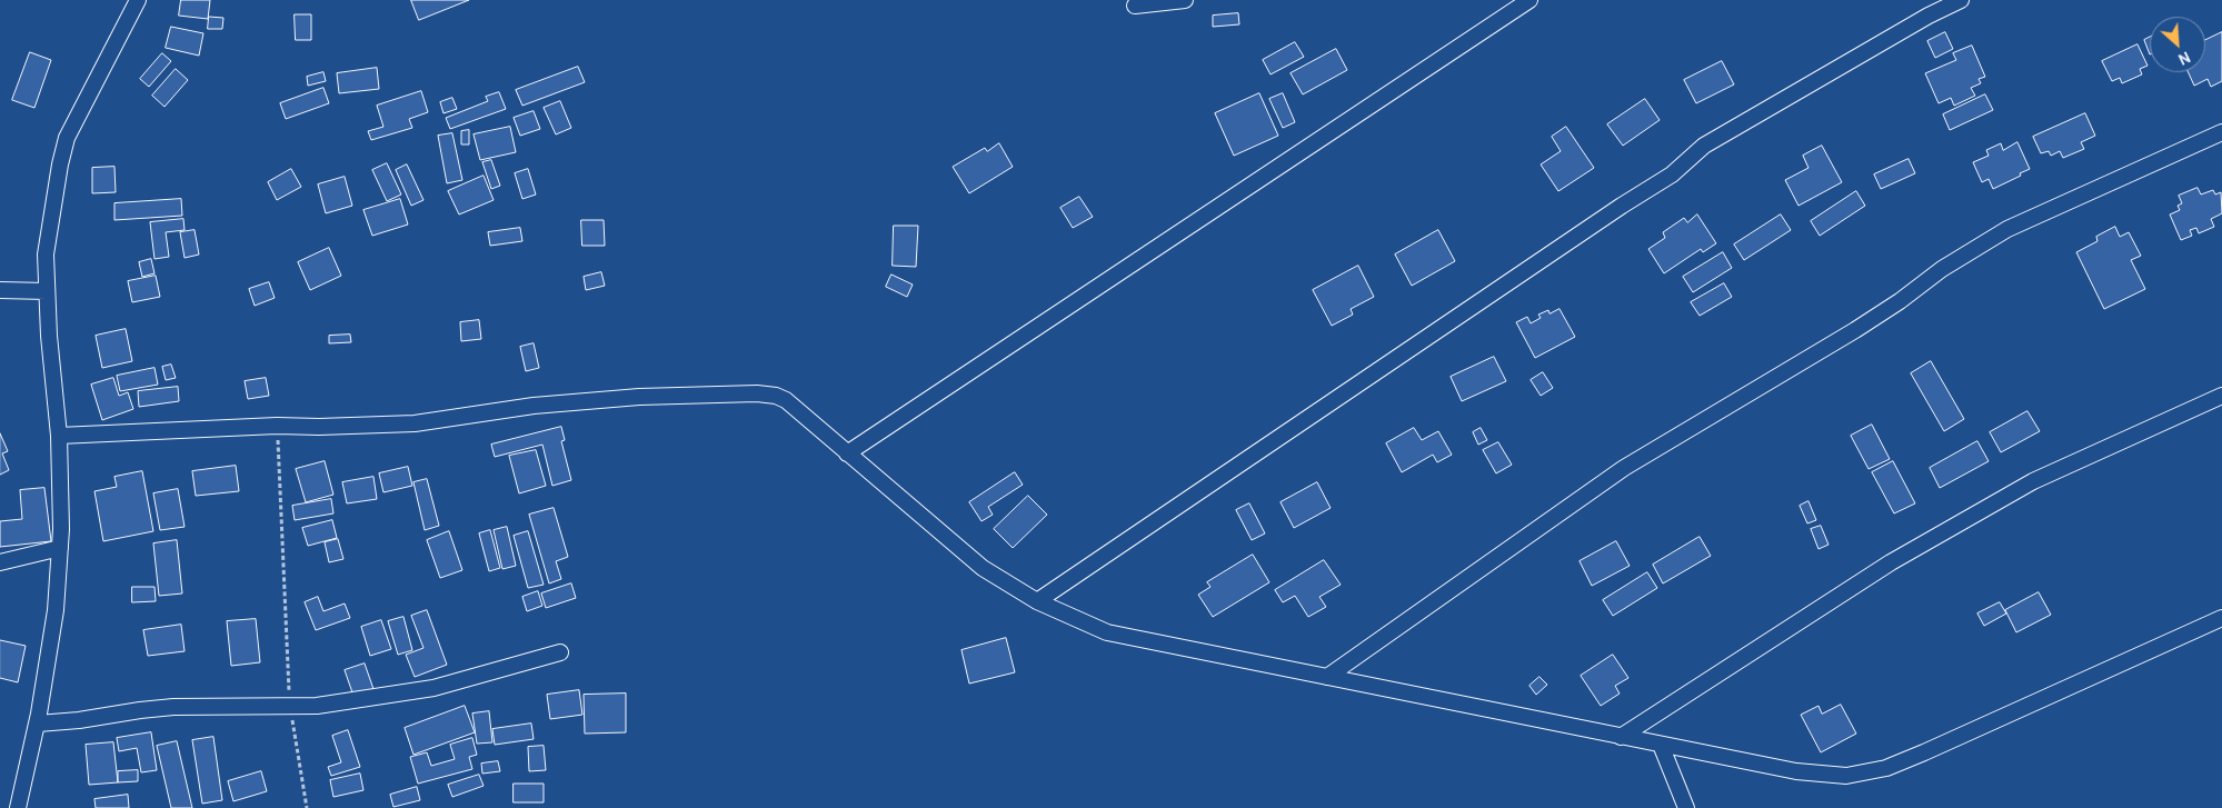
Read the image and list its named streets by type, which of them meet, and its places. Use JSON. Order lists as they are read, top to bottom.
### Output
{
  "north": "bottom right"
}
